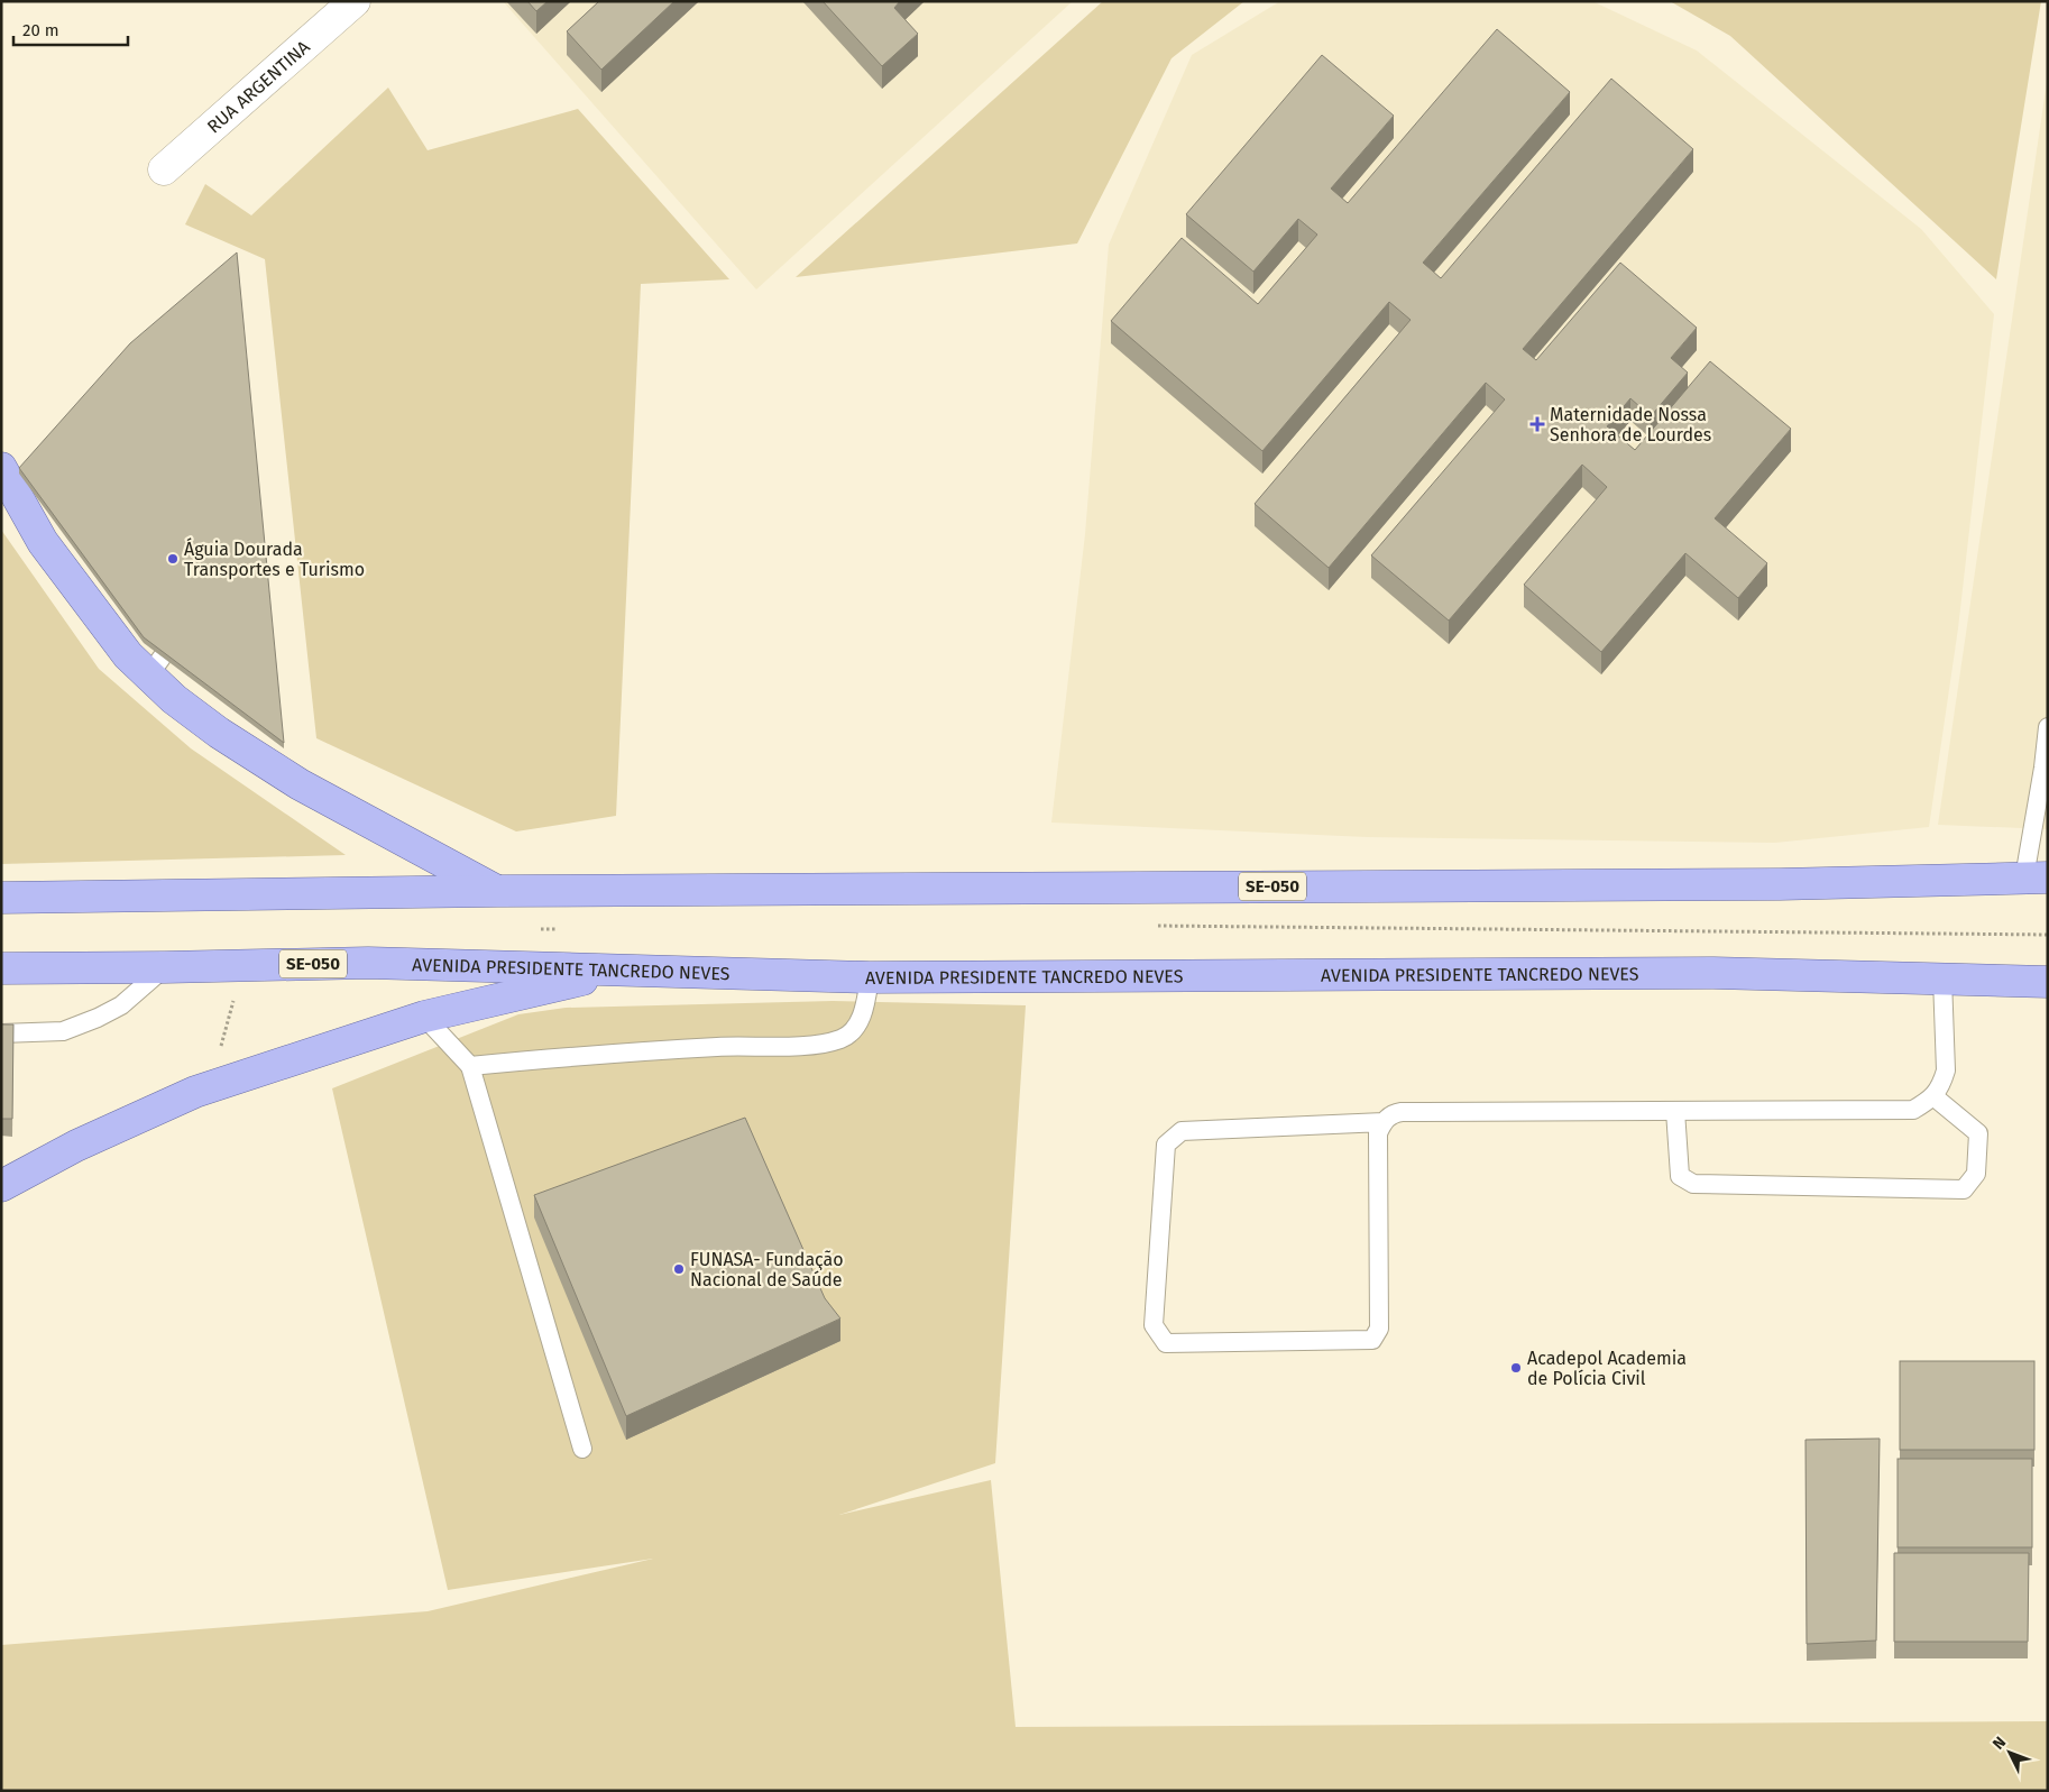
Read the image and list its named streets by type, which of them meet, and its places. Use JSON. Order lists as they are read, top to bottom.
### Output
{
  "streets": {
    "main road": ["SE-050", "AVENIDA PRESIDENTE TANCREDO NEVES"],
    "street": ["RUA ARGENTINA"]
  },
  "places": {
    "health": ["Maternidade Nossa Senhora de Lourdes"],
    "other": ["Águia Dourada Transportes e Turismo", "FUNASA- Fundação Nacional de Saúde", "Acadepol Academia de Polícia Civil"]
  },
  "scale_bar": "20 m",
  "north": "top left"
}
